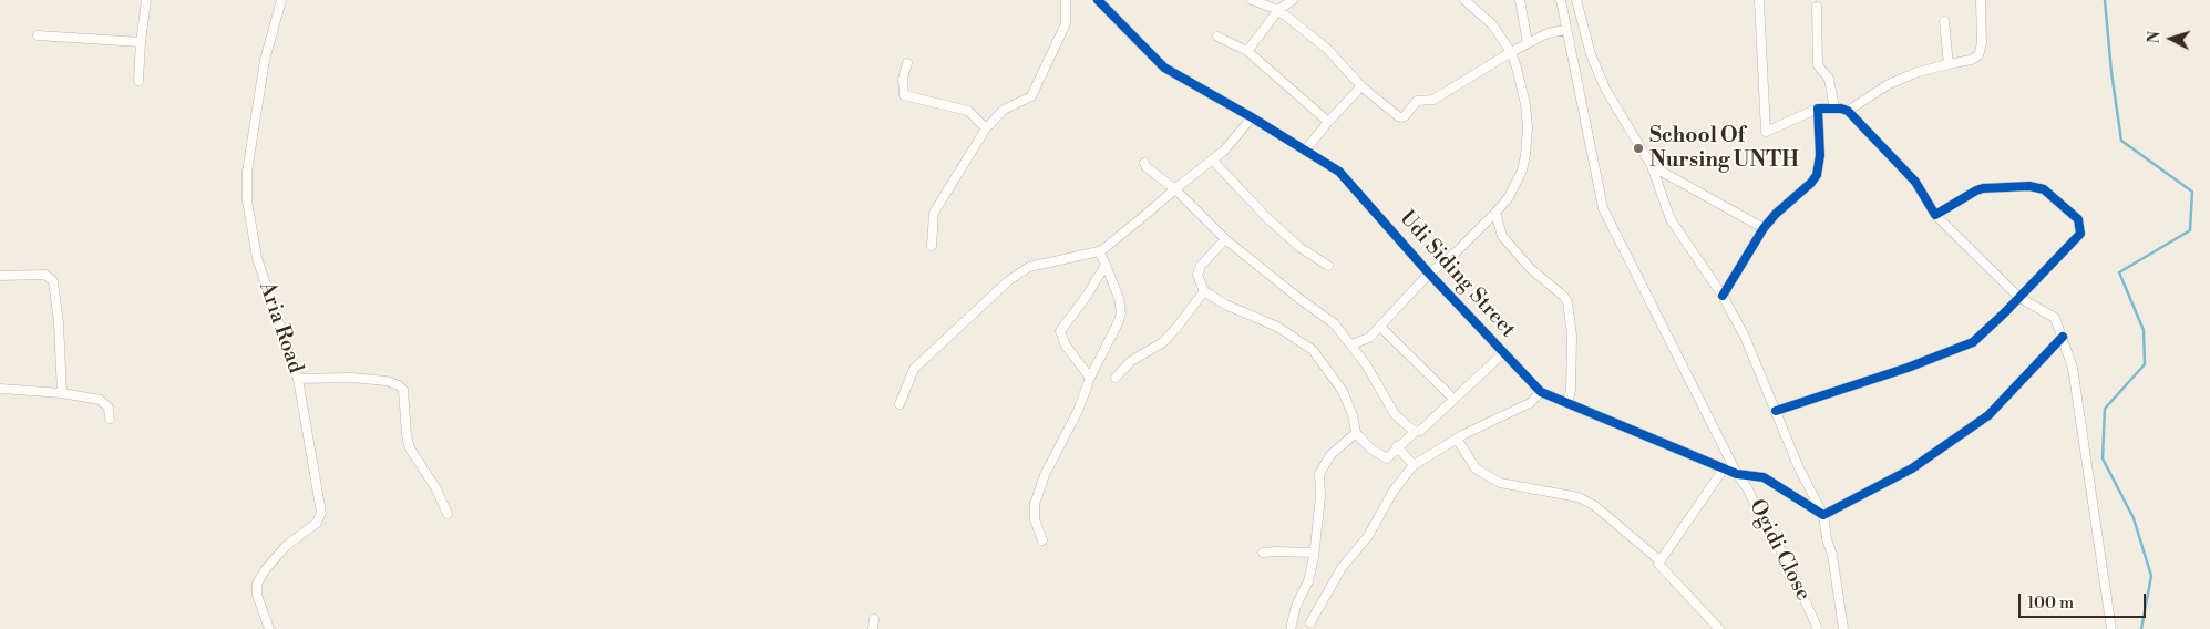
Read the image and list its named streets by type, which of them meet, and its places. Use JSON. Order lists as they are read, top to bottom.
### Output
{
  "streets": {
    "street": ["Udi Siding Street", "Aria Road", "Ogidi Close"]
  },
  "crossings": [
    ["Udi Siding Street", "Ogidi Close"]
  ],
  "places": ["School Of Nursing UNTH"],
  "scale_bar": "100 m",
  "north": "left"
}
